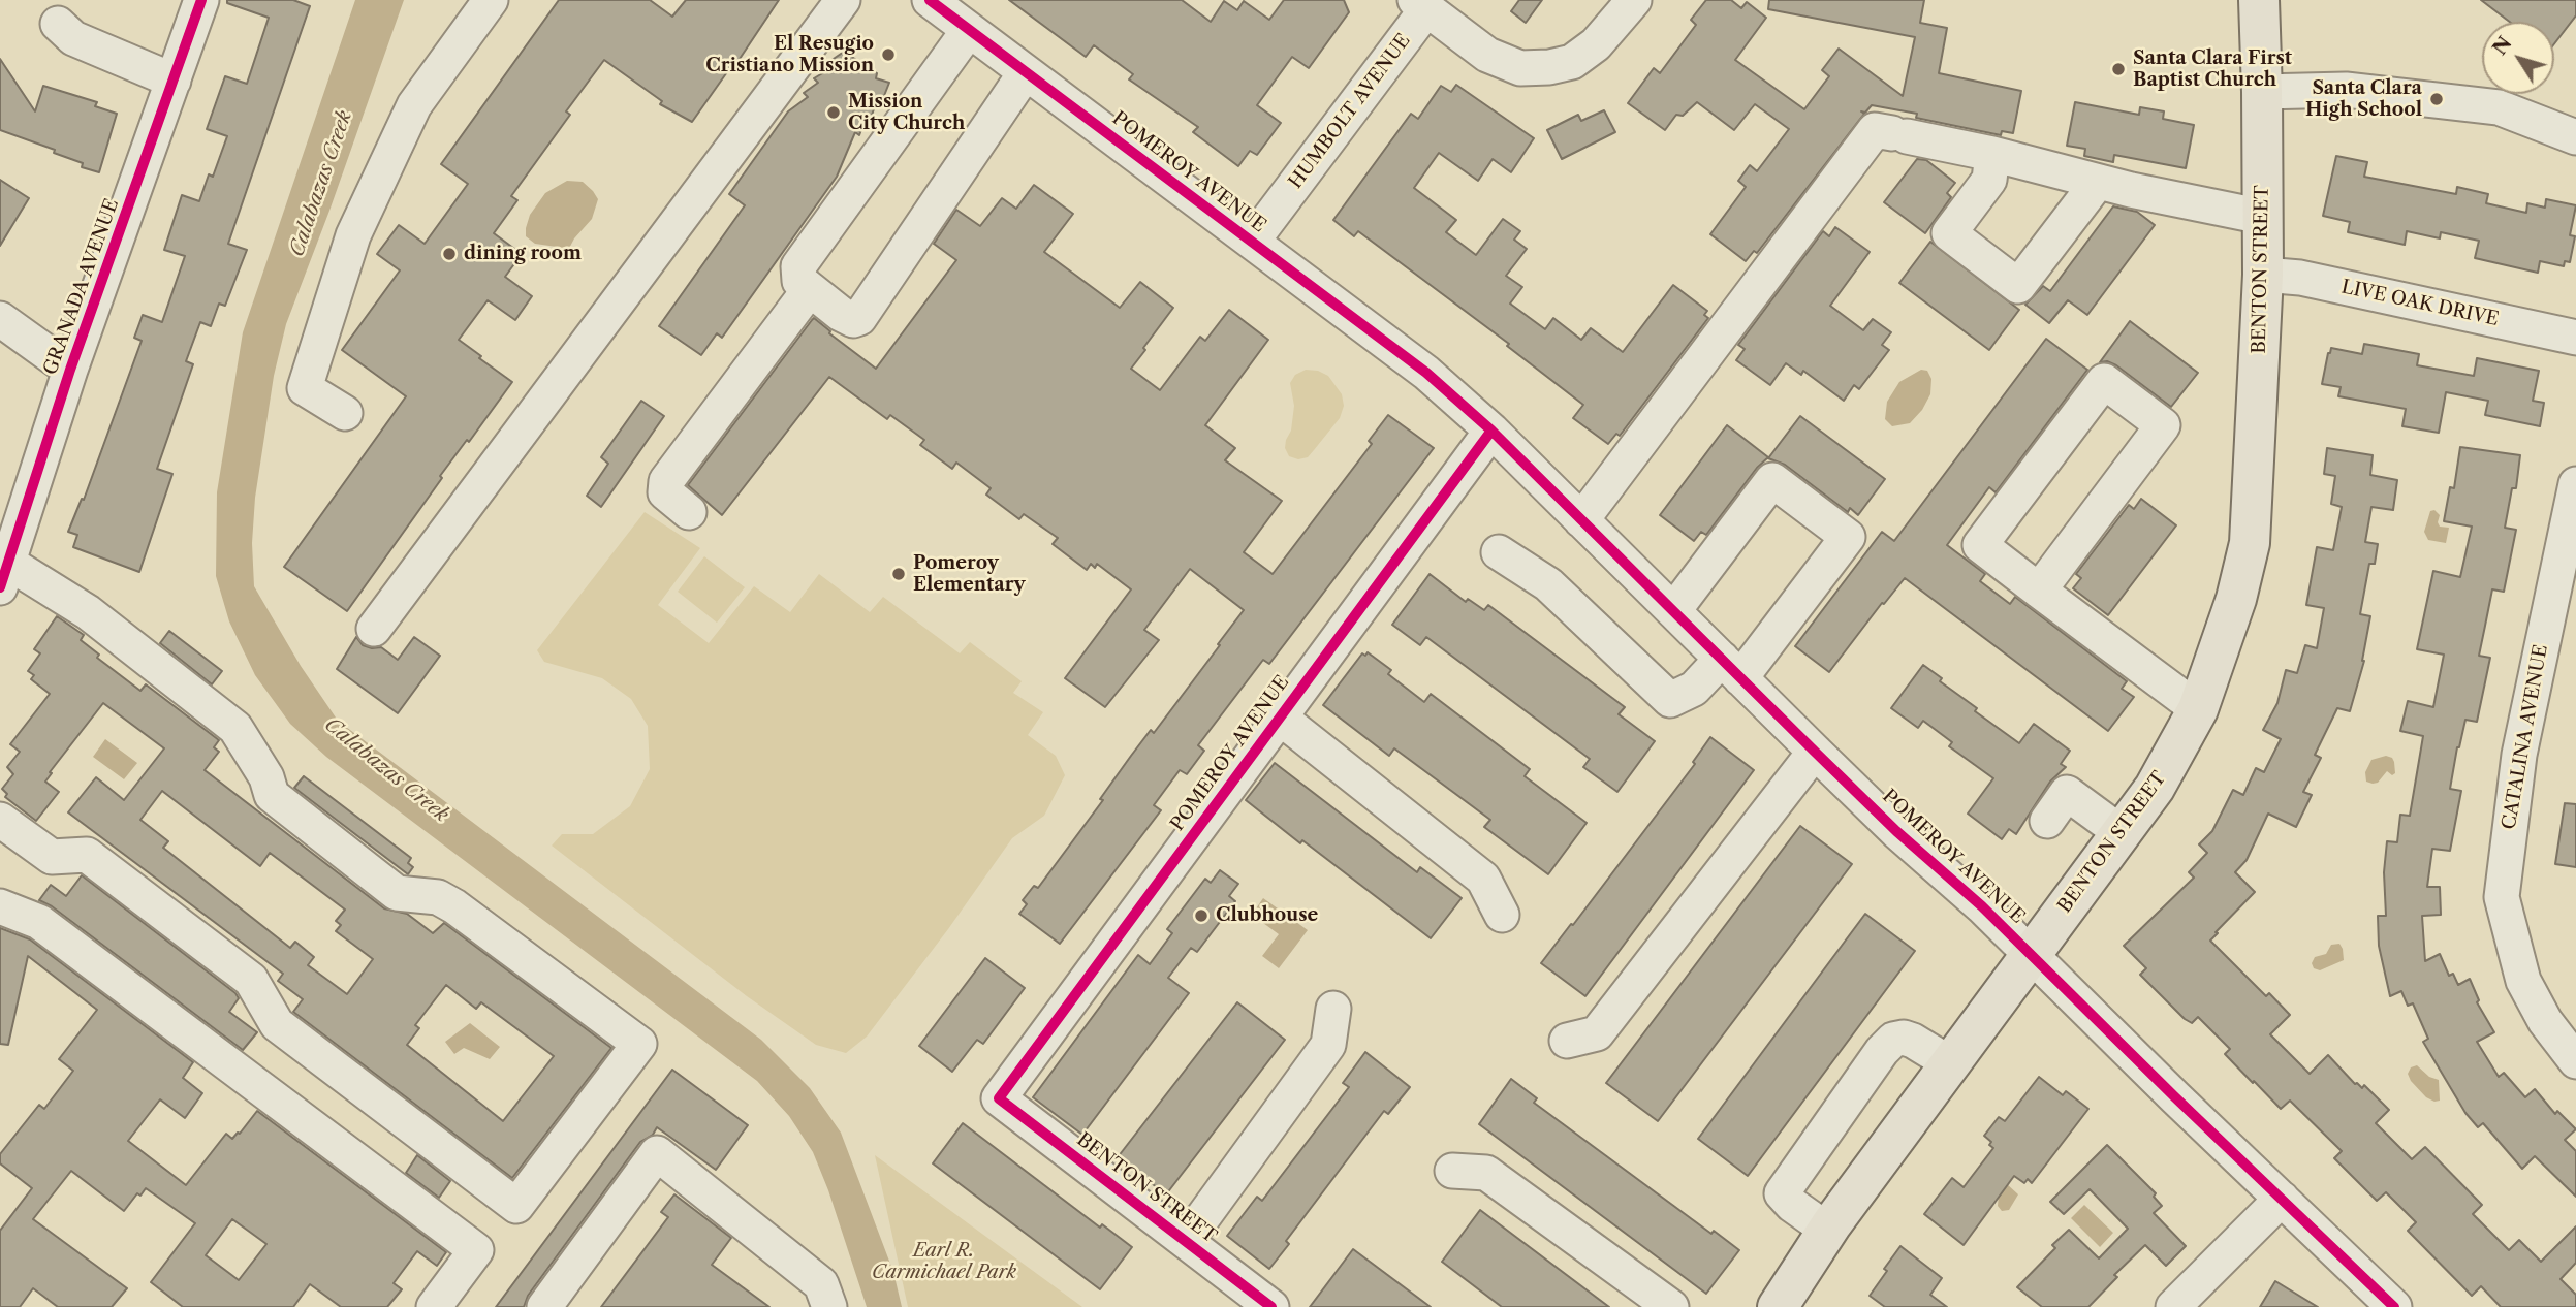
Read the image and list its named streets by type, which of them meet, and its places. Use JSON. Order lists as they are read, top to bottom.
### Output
{
  "streets": {
    "main road": ["BENTON STREET"],
    "street": [
      "HUMBOLT AVENUE",
      "POMEROY AVENUE",
      "GRANADA AVENUE",
      "LIVE OAK DRIVE",
      "CATALINA AVENUE"
    ]
  },
  "crossings": [
    ["HUMBOLT AVENUE", "POMEROY AVENUE"],
    ["POMEROY AVENUE", "BENTON STREET"],
    ["BENTON STREET", "LIVE OAK DRIVE"]
  ],
  "water": ["Calabazas Creek"],
  "parks": ["Earl R. Carmichael Park"],
  "places": [
    "El Resugio Cristiano Mission",
    "Santa Clara First Baptist Church",
    "Santa Clara High School",
    "Mission City Church",
    "dining room",
    "Pomeroy Elementary",
    "Clubhouse"
  ],
  "north": "top left"
}
